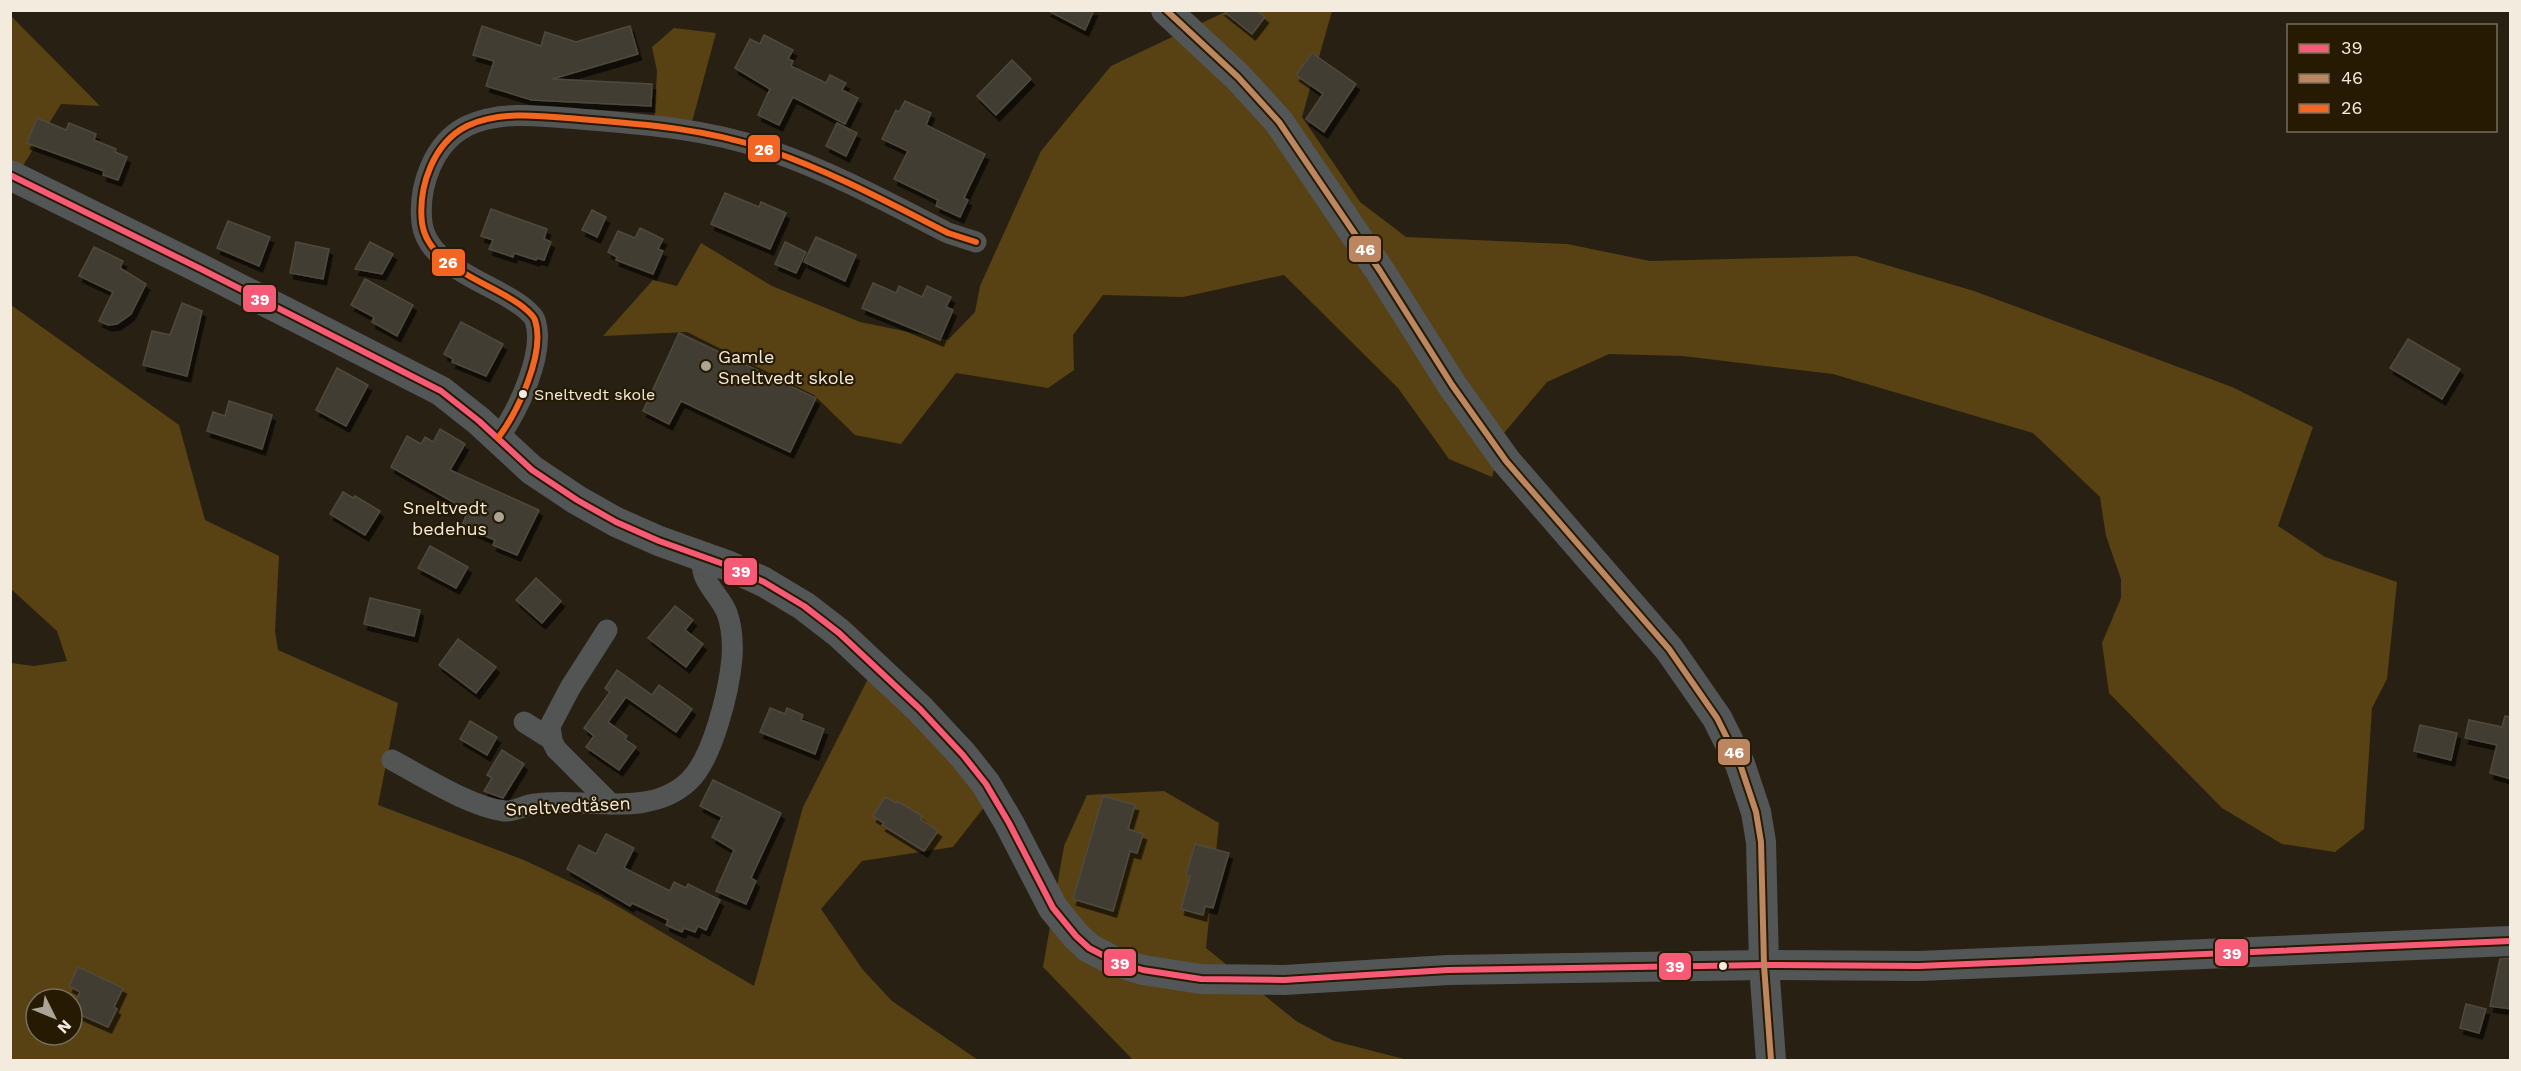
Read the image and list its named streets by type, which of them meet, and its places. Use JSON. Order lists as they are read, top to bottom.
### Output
{
  "streets": {
    "street": ["Sneltvedtåsen"]
  },
  "places": ["Gamle Sneltvedt skole", "Sneltvedt skole", "Sneltvedt bedehus"],
  "lines": ["transit line 46", "transit line 26", "transit line 39"],
  "legend": ["39", "46", "26"],
  "north": "bottom right"
}
